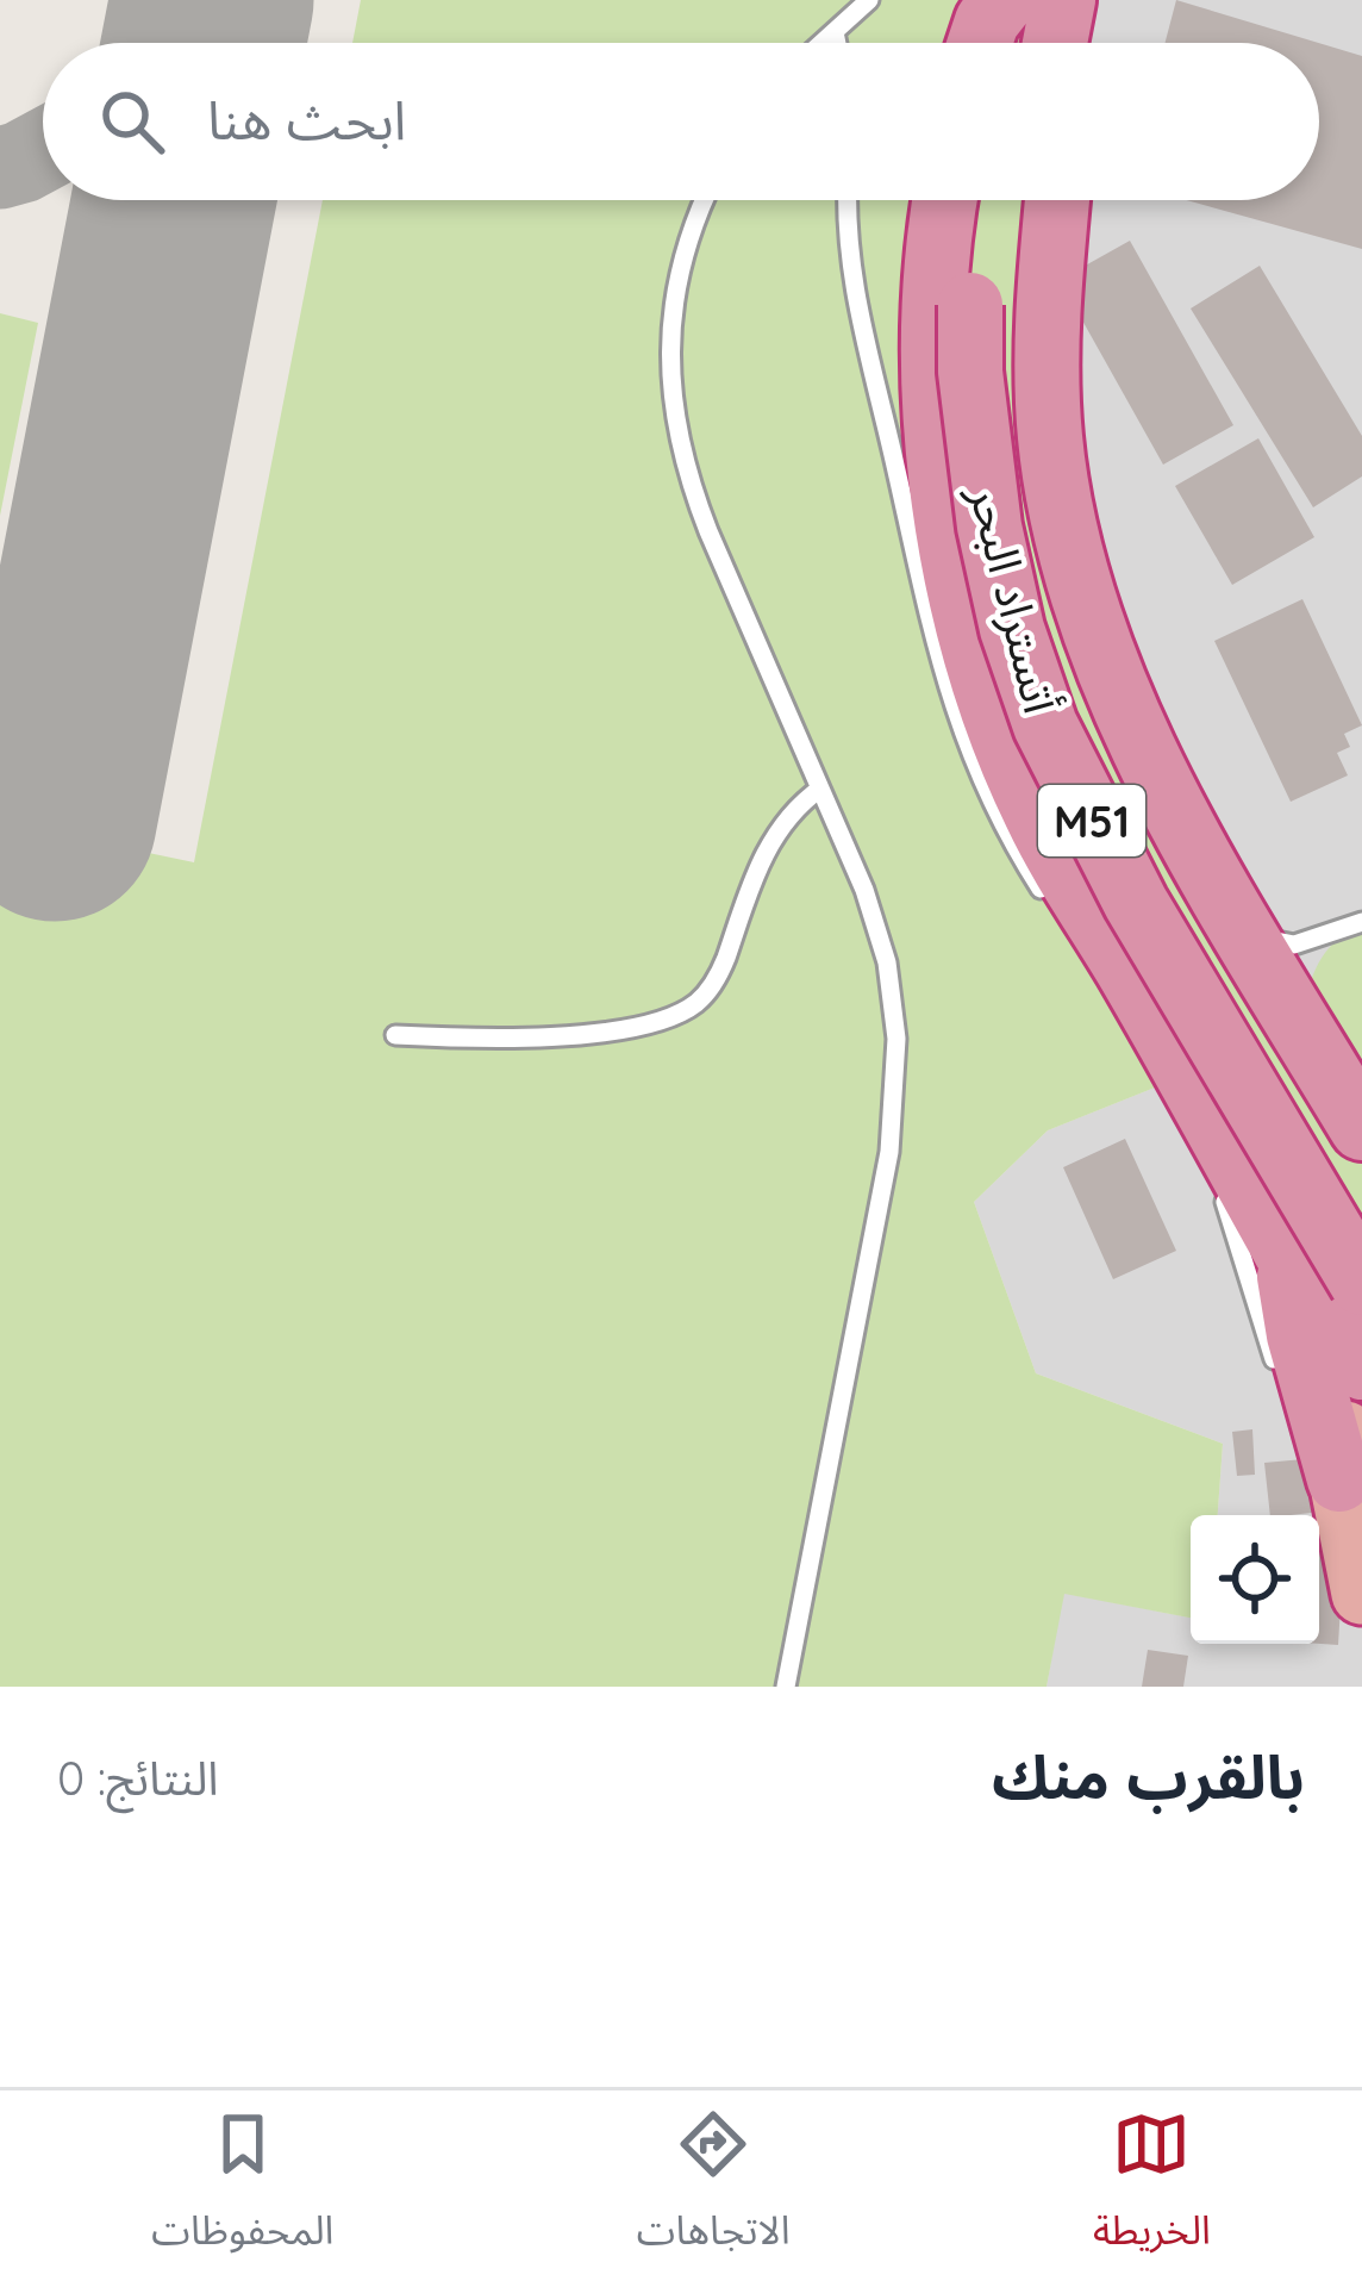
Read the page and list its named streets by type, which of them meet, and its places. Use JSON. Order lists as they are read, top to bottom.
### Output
{
  "streets": {
    "highway": ["أتستراد البحر", "M51"]
  },
  "page": {
    "search": "ابحث هنا",
    "heading": ["بالقرب منك", "النتائج: 0"],
    "nav": ["الخريطة", "الاتجاهات", "المحفوظات"]
  }
}
